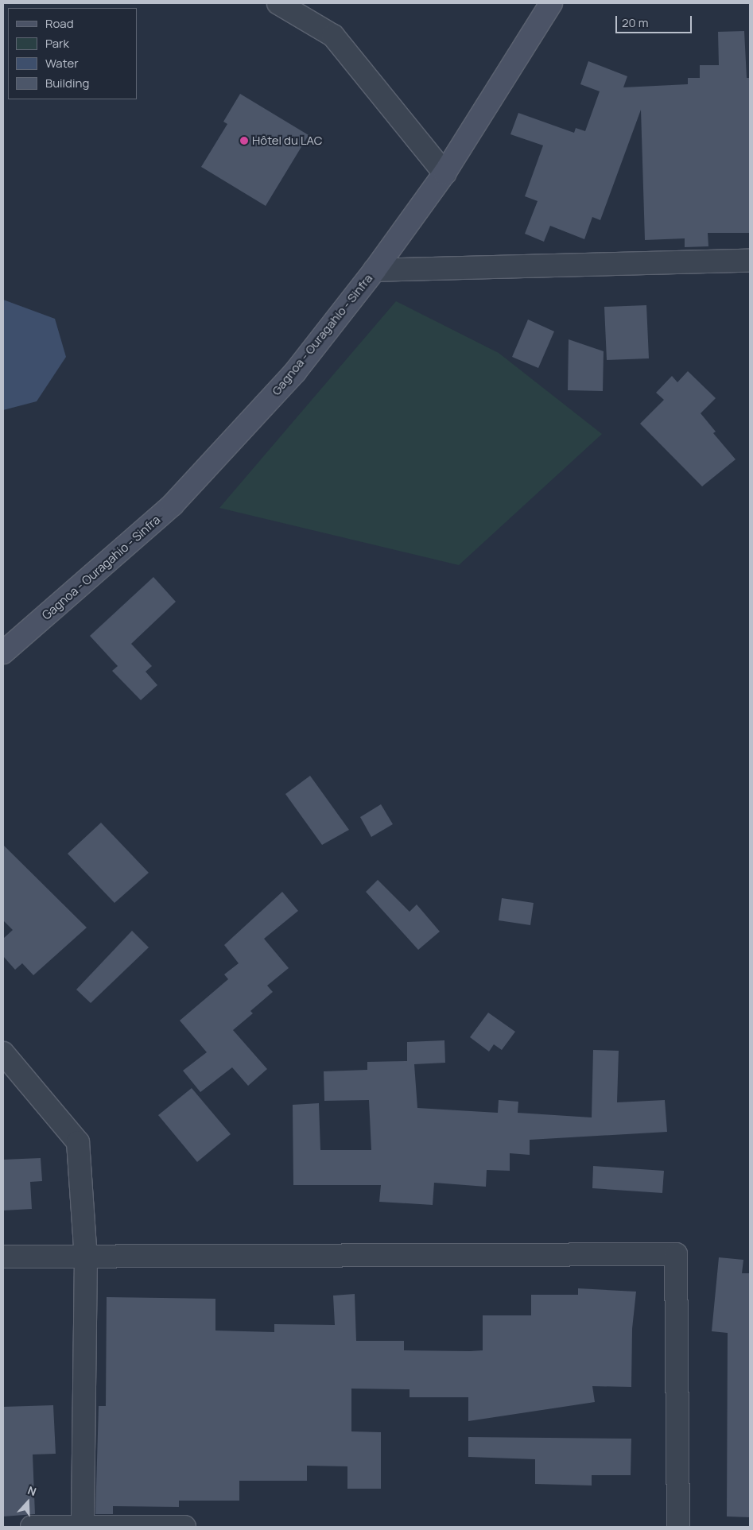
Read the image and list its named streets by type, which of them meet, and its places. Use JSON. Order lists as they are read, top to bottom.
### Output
{
  "streets": {
    "main road": ["Gagnoa - Ouragahio - Sinfra"]
  },
  "places": ["Hôtel du LAC"],
  "legend": [
    "Road",
    "Park",
    "Water",
    "Building"
  ],
  "scale_bar": "20 m",
  "north": "top"
}
